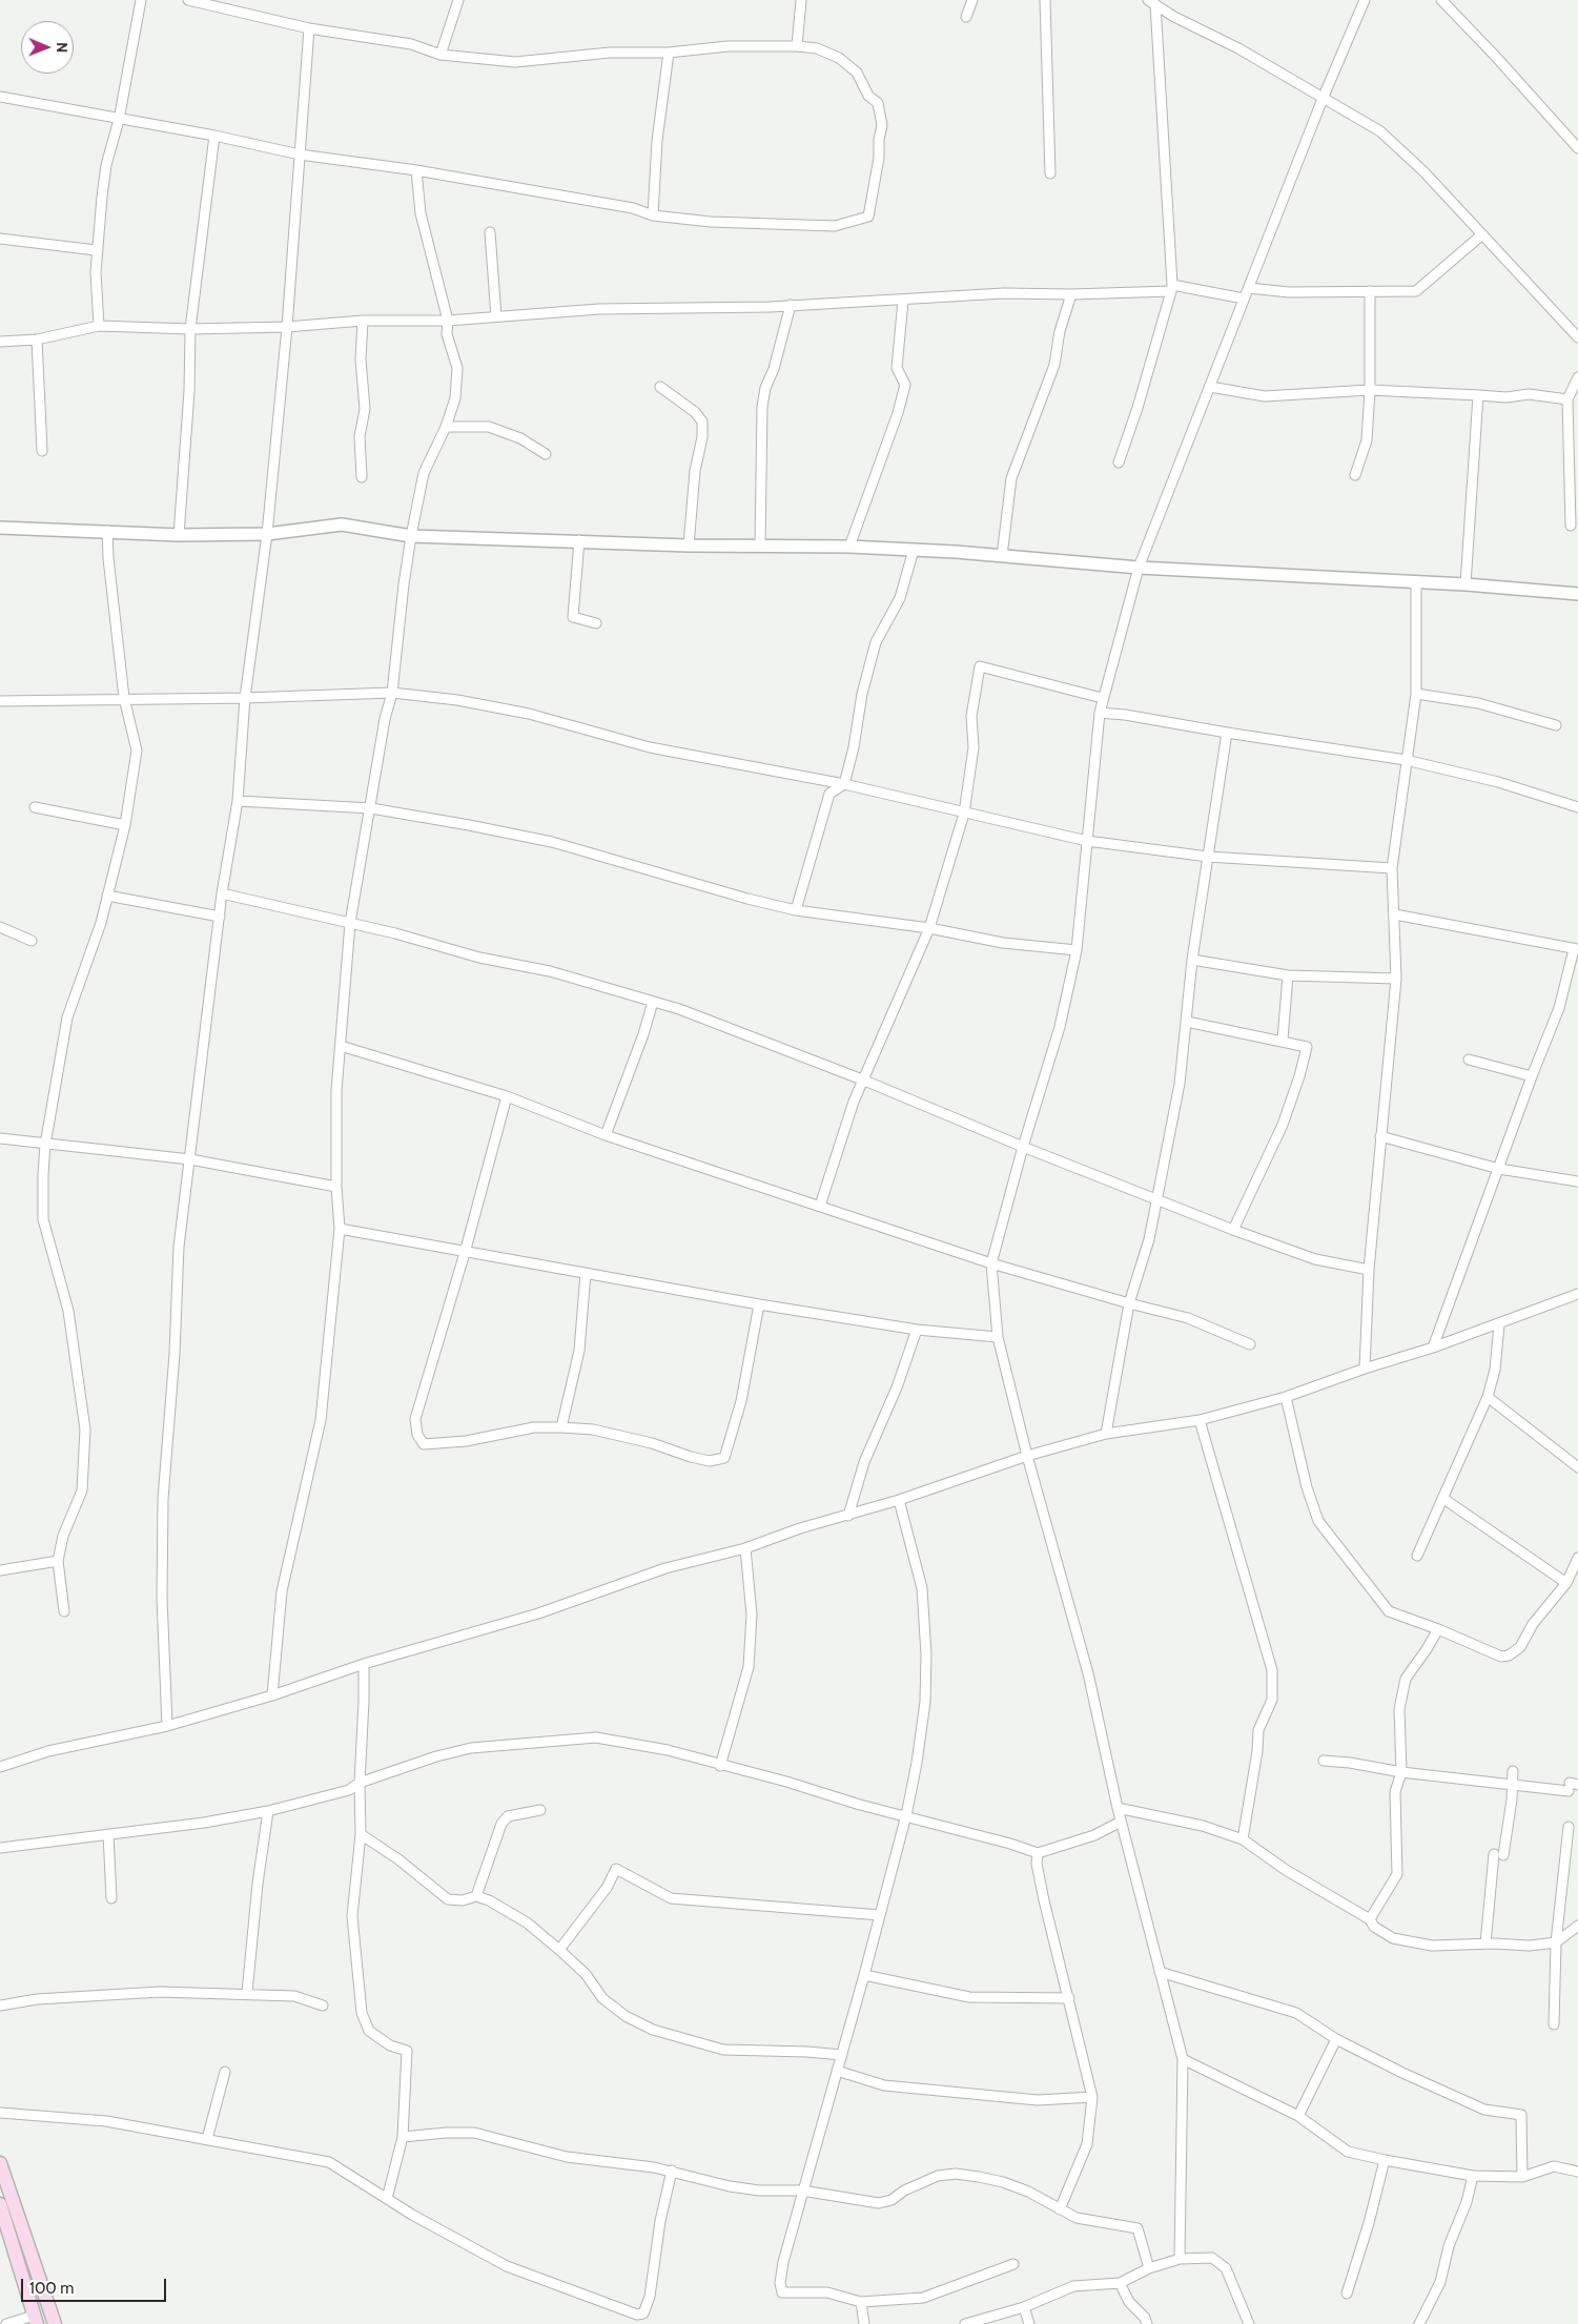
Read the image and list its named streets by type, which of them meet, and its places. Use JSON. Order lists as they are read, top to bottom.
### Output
{
  "scale_bar": "100 m",
  "north": "right"
}
